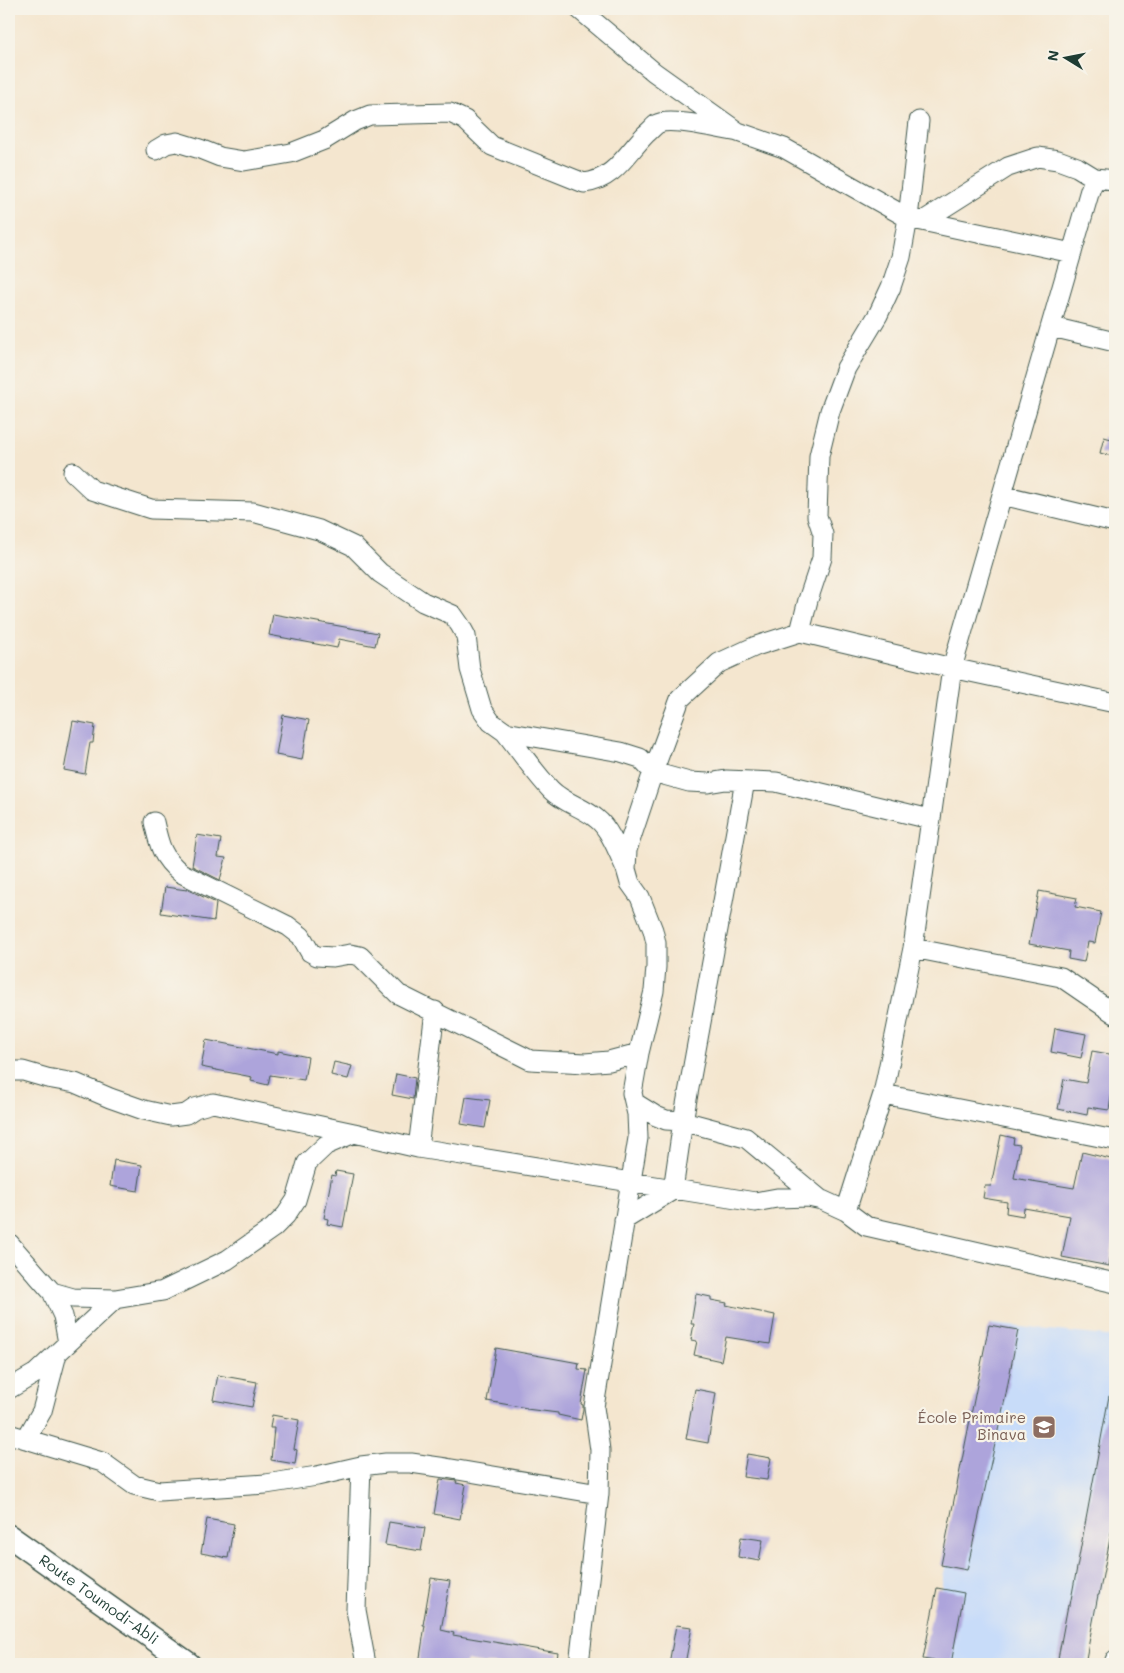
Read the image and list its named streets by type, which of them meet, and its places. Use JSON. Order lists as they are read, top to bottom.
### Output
{
  "streets": {
    "street": ["Route Toumodi-Abli"]
  },
  "places": {
    "school or university": ["École Primaire Binava"]
  },
  "north": "left"
}
